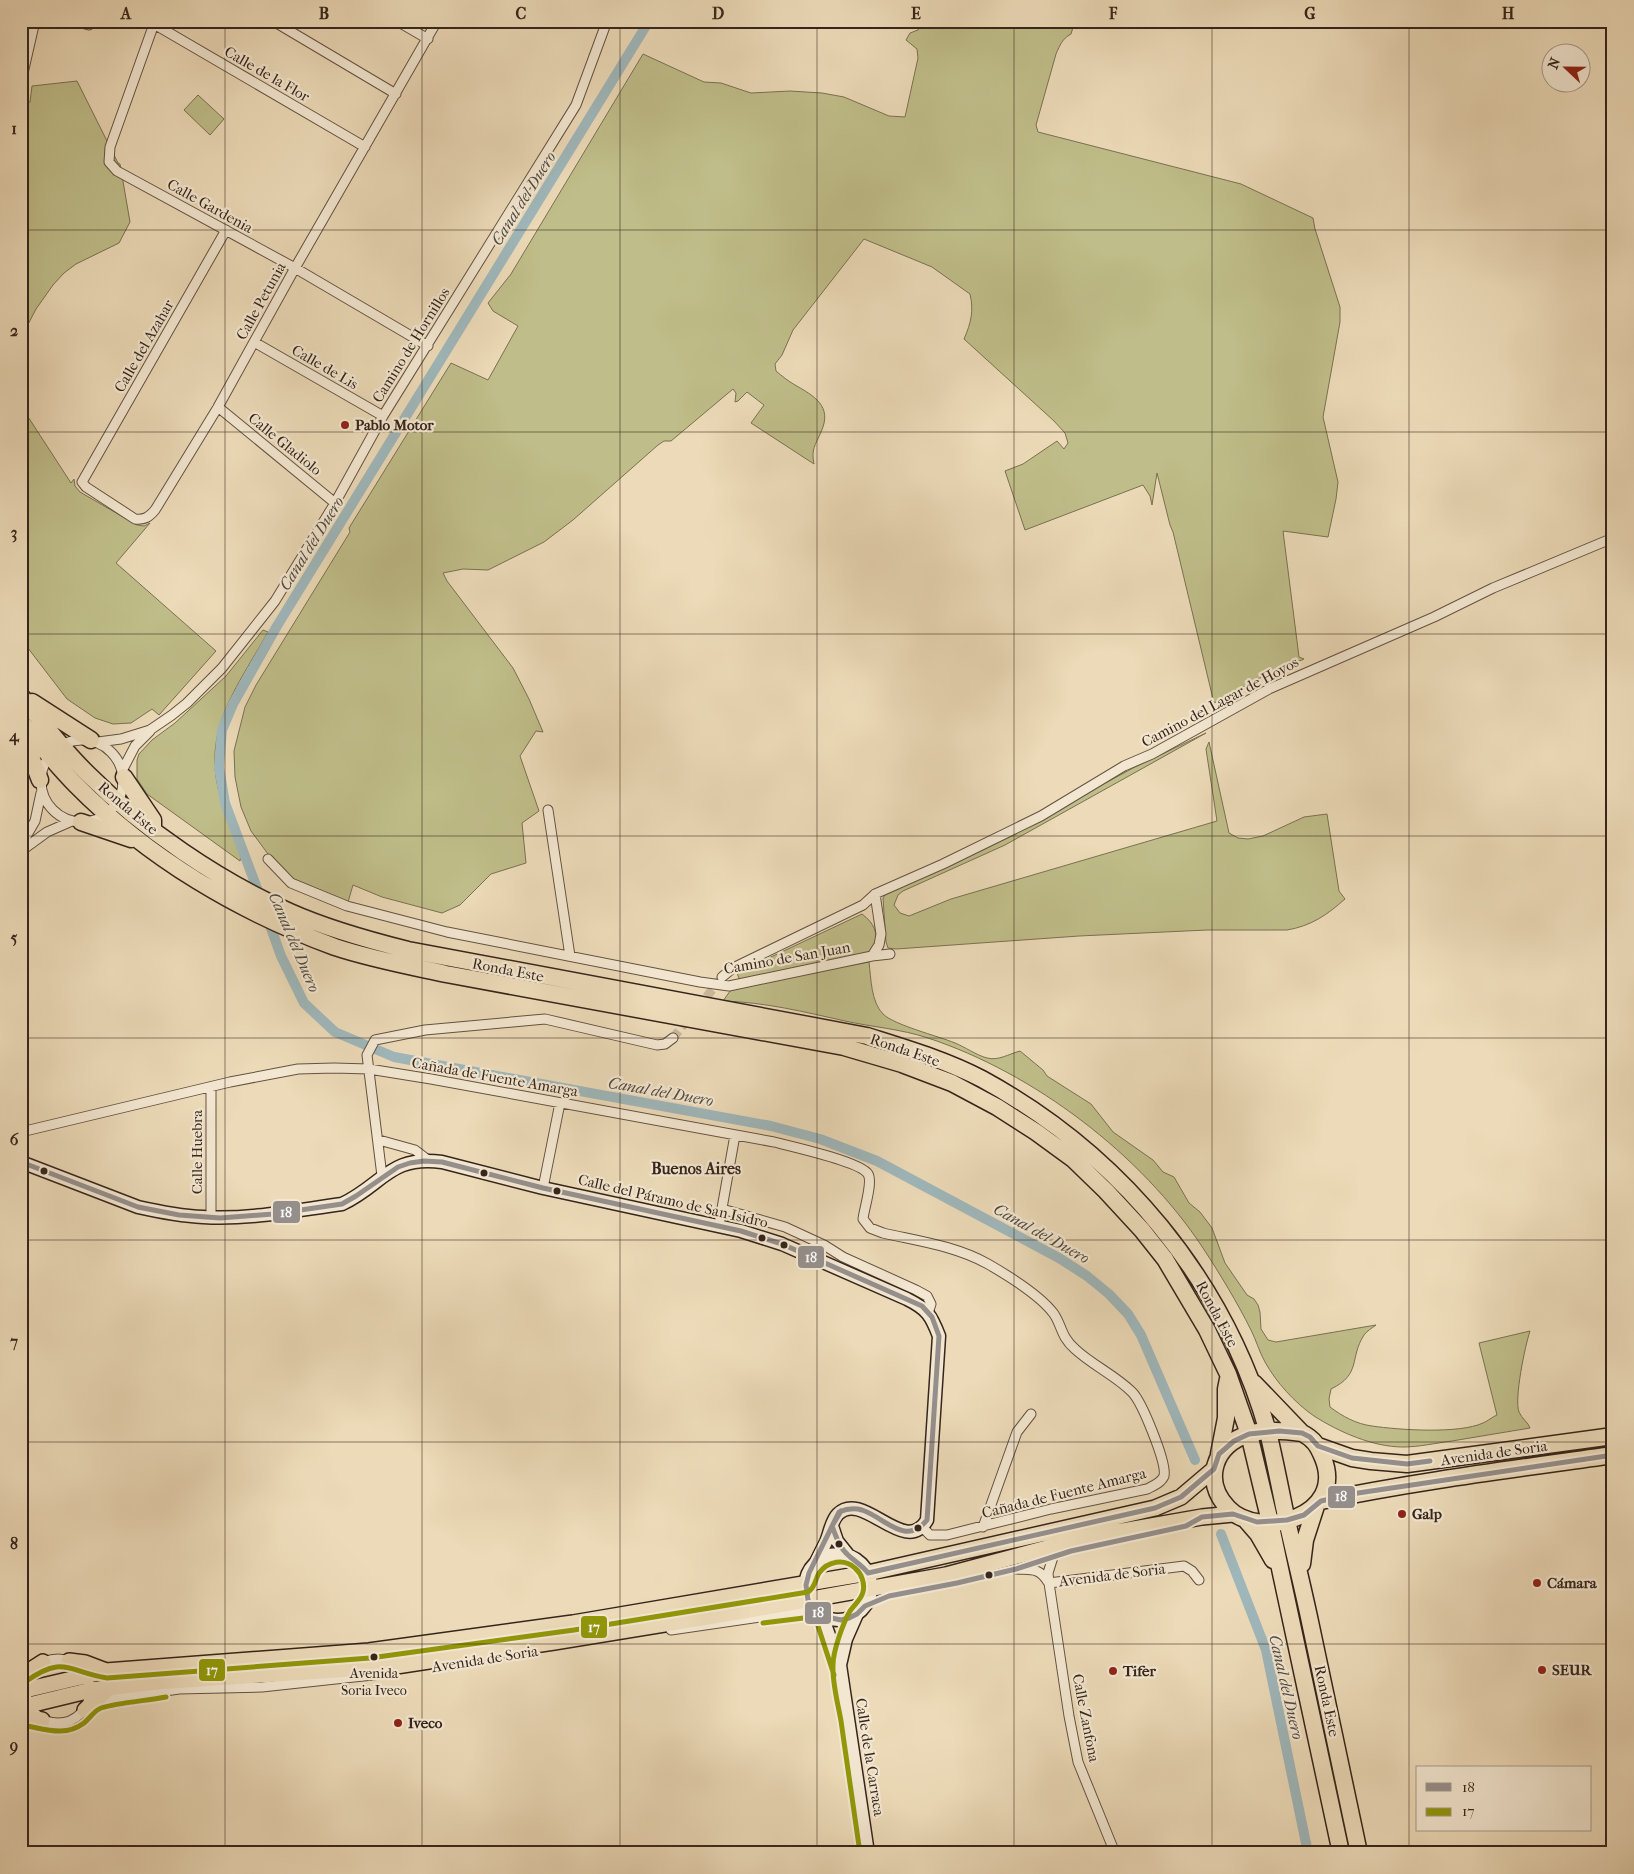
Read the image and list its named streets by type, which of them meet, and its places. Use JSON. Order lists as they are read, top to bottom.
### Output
{
  "streets": {
    "highway": ["Ronda Este", "Avenida de Soria"],
    "street": [
      "Calle de la Flor",
      "Calle Gardenia",
      "Calle Petunia",
      "Camino de Hornillos",
      "Calle del Azahar",
      "Calle de Lis",
      "Calle Gladiolo",
      "Camino del Lagar de Hoyos",
      "Camino de San Juan",
      "Cañada de Fuente Amarga",
      "Calle Huebra",
      "Calle del Páramo de San Isidro",
      "Calle Zanfona",
      "Calle de la Carraca"
    ]
  },
  "crossings": [
    ["Calle de la Flor", "Calle Gardenia"],
    ["Calle de la Flor", "Calle Petunia"],
    ["Calle Gardenia", "Calle Petunia"],
    ["Calle Gardenia", "Camino de Hornillos"],
    ["Calle Gardenia", "Calle del Azahar"],
    ["Calle Petunia", "Calle del Azahar"],
    ["Calle Petunia", "Calle de Lis"],
    ["Calle Petunia", "Calle Gladiolo"],
    ["Camino de Hornillos", "Calle de Lis"],
    ["Camino de Hornillos", "Calle Gladiolo"],
    ["Camino de Hornillos", "Ronda Este"],
    ["Ronda Este", "Avenida de Soria"],
    ["Cañada de Fuente Amarga", "Calle Huebra"],
    ["Cañada de Fuente Amarga", "Calle del Páramo de San Isidro"],
    ["Calle Huebra", "Calle del Páramo de San Isidro"],
    ["Avenida de Soria", "Calle Zanfona"],
    ["Avenida de Soria", "Calle de la Carraca"]
  ],
  "districts": ["Buenos Aires"],
  "water": ["Canal del Duero"],
  "places": [
    "Pablo Motor",
    "Galp",
    "Cámara",
    "Avenida Soria Iveco",
    "SEUR",
    "Tifer",
    "Iveco"
  ],
  "lines": ["transit line 18", "transit line 17"],
  "legend": ["18", "17"],
  "north": "left",
  "grid": {
    "columns": [
      "A",
      "B",
      "C",
      "D",
      "E",
      "F",
      "G",
      "H"
    ],
    "rows": [
      "1",
      "2",
      "3",
      "4",
      "5",
      "6",
      "7",
      "8",
      "9"
    ]
  }
}
